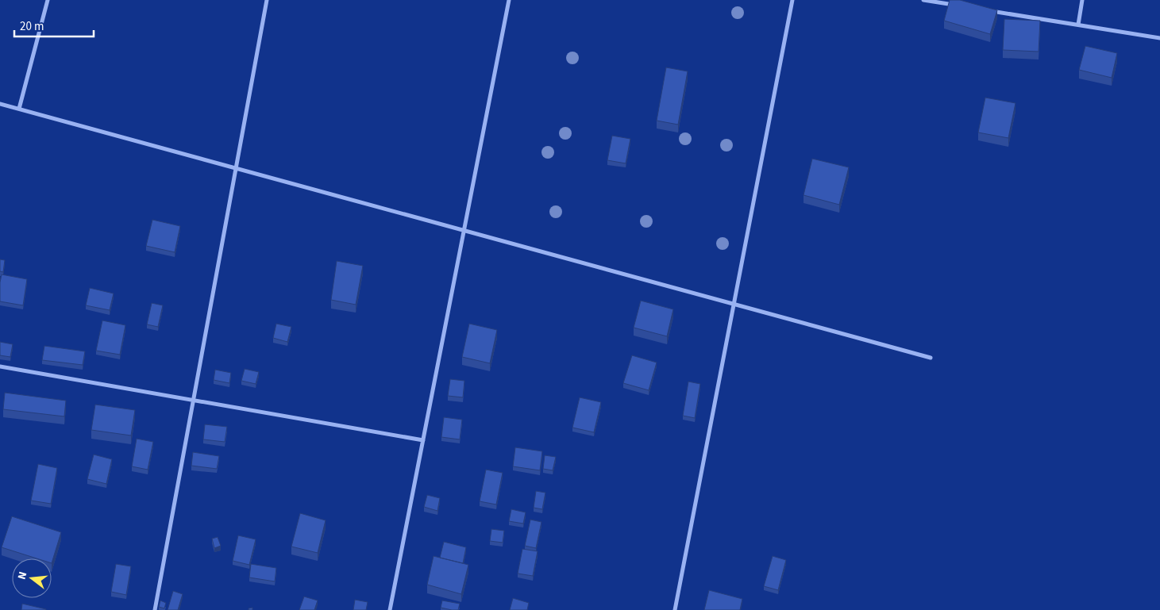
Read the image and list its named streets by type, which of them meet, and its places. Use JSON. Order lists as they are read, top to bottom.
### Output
{
  "scale_bar": "20 m",
  "north": "left"
}
